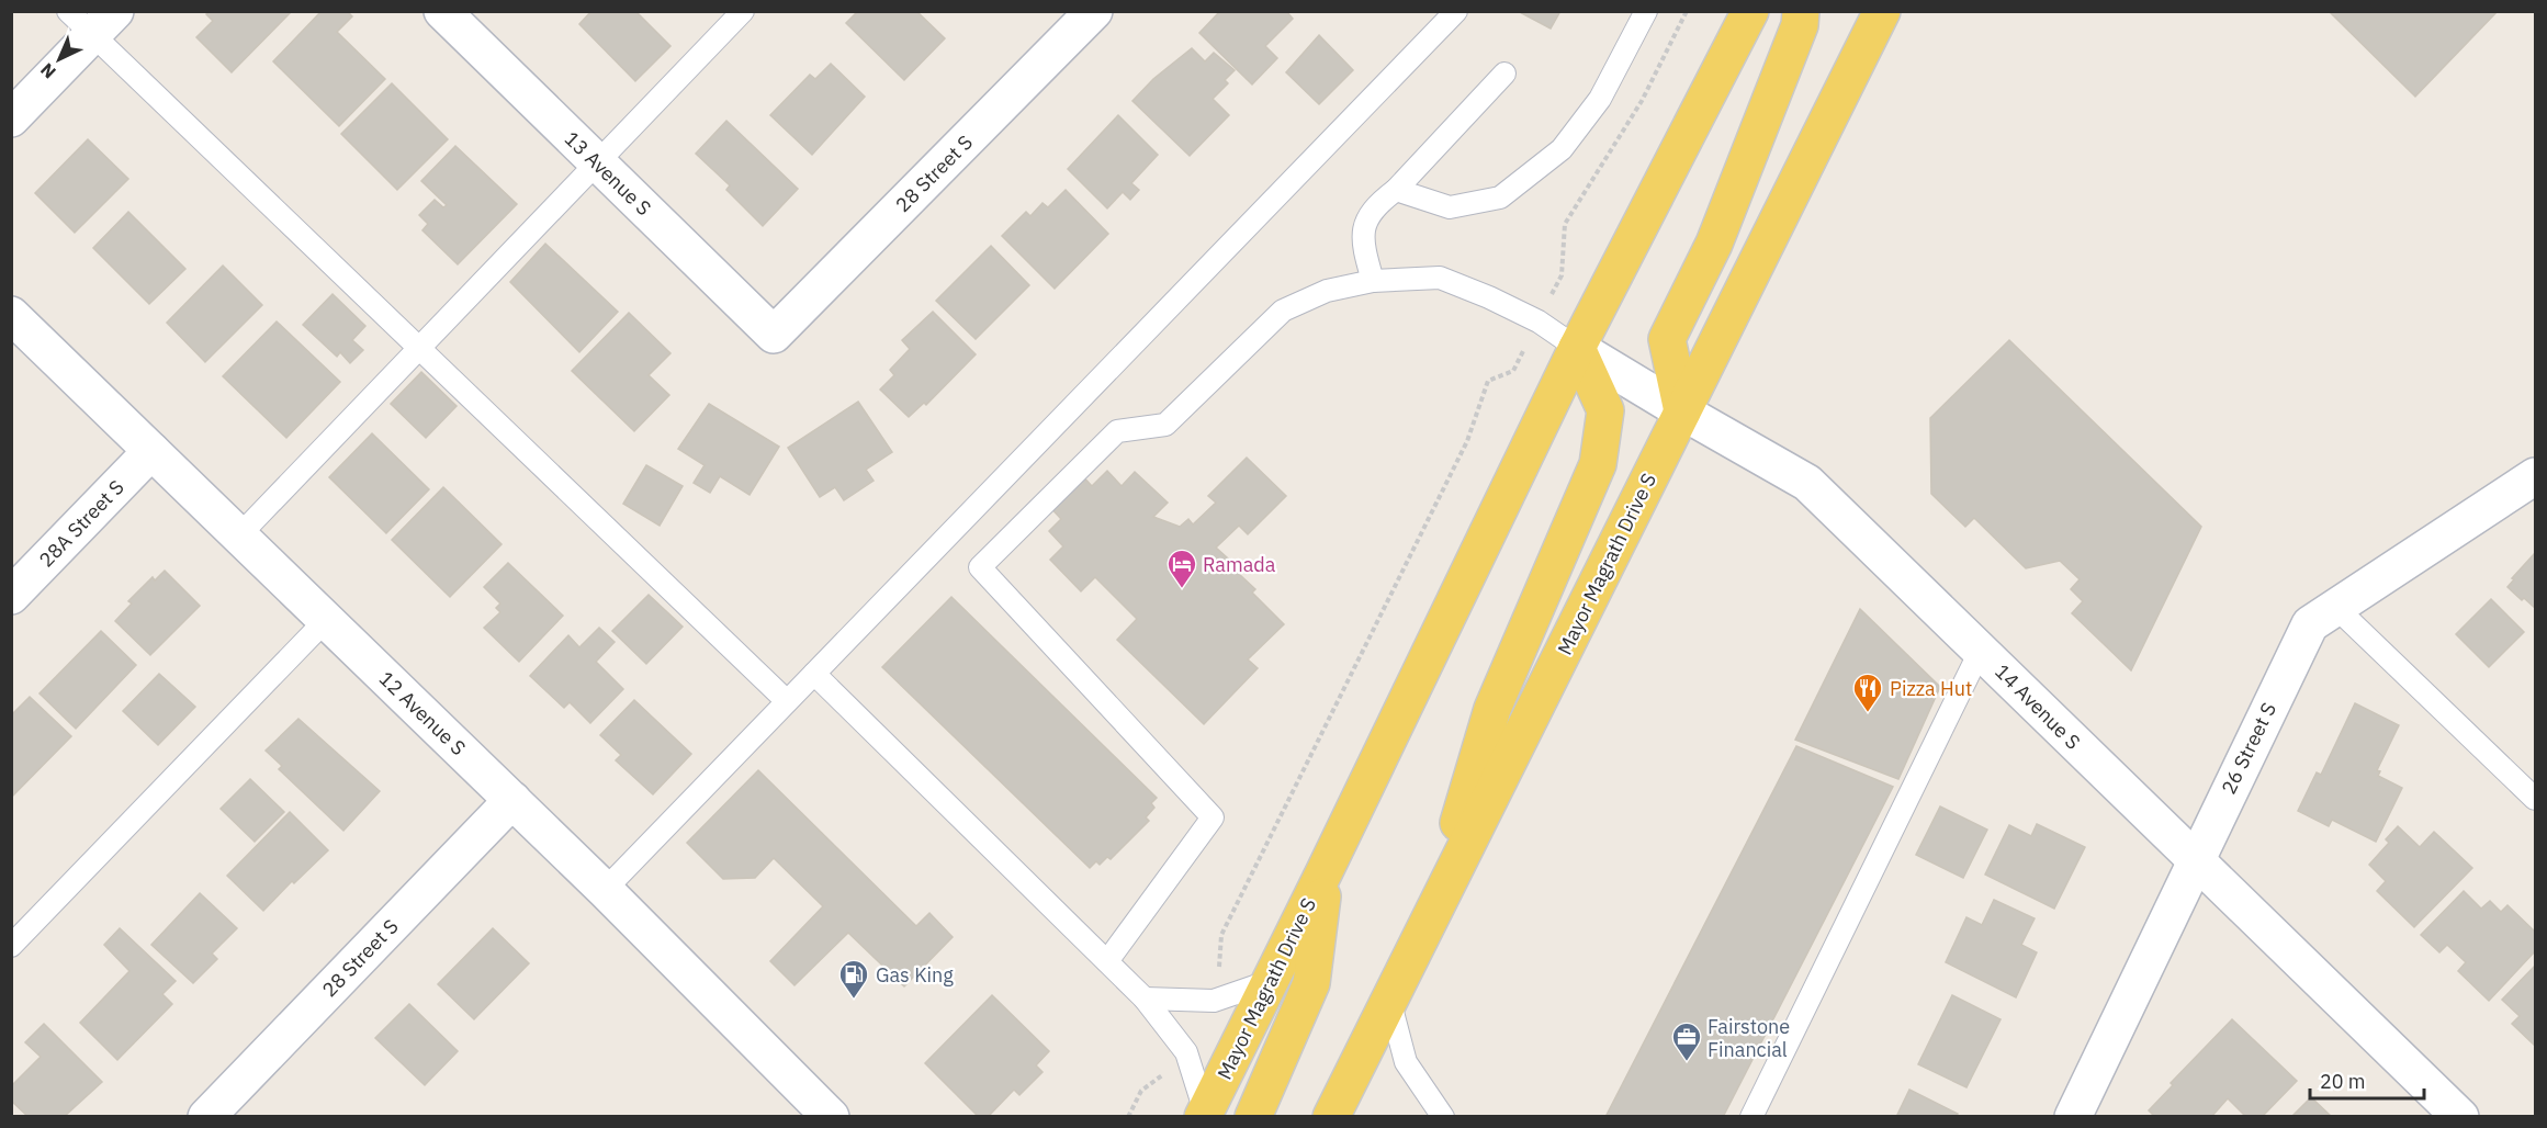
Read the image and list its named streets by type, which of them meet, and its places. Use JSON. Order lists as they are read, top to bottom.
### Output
{
  "streets": {
    "main road": ["Mayor Magrath Drive S"],
    "street": [
      "13 Avenue S",
      "28 Street S",
      "28A Street S",
      "14 Avenue S",
      "12 Avenue S",
      "26 Street S"
    ]
  },
  "crossings": [
    ["13 Avenue S", "28 Street S"],
    ["28 Street S", "12 Avenue S"],
    ["28A Street S", "12 Avenue S"],
    ["Mayor Magrath Drive S", "14 Avenue S"],
    ["14 Avenue S", "26 Street S"]
  ],
  "places": {
    "hotel": ["Ramada"],
    "restaurant": ["Pizza Hut"],
    "fuel station": ["Gas King"],
    "office": ["Fairstone Financial"]
  },
  "scale_bar": "20 m",
  "north": "bottom left"
}
